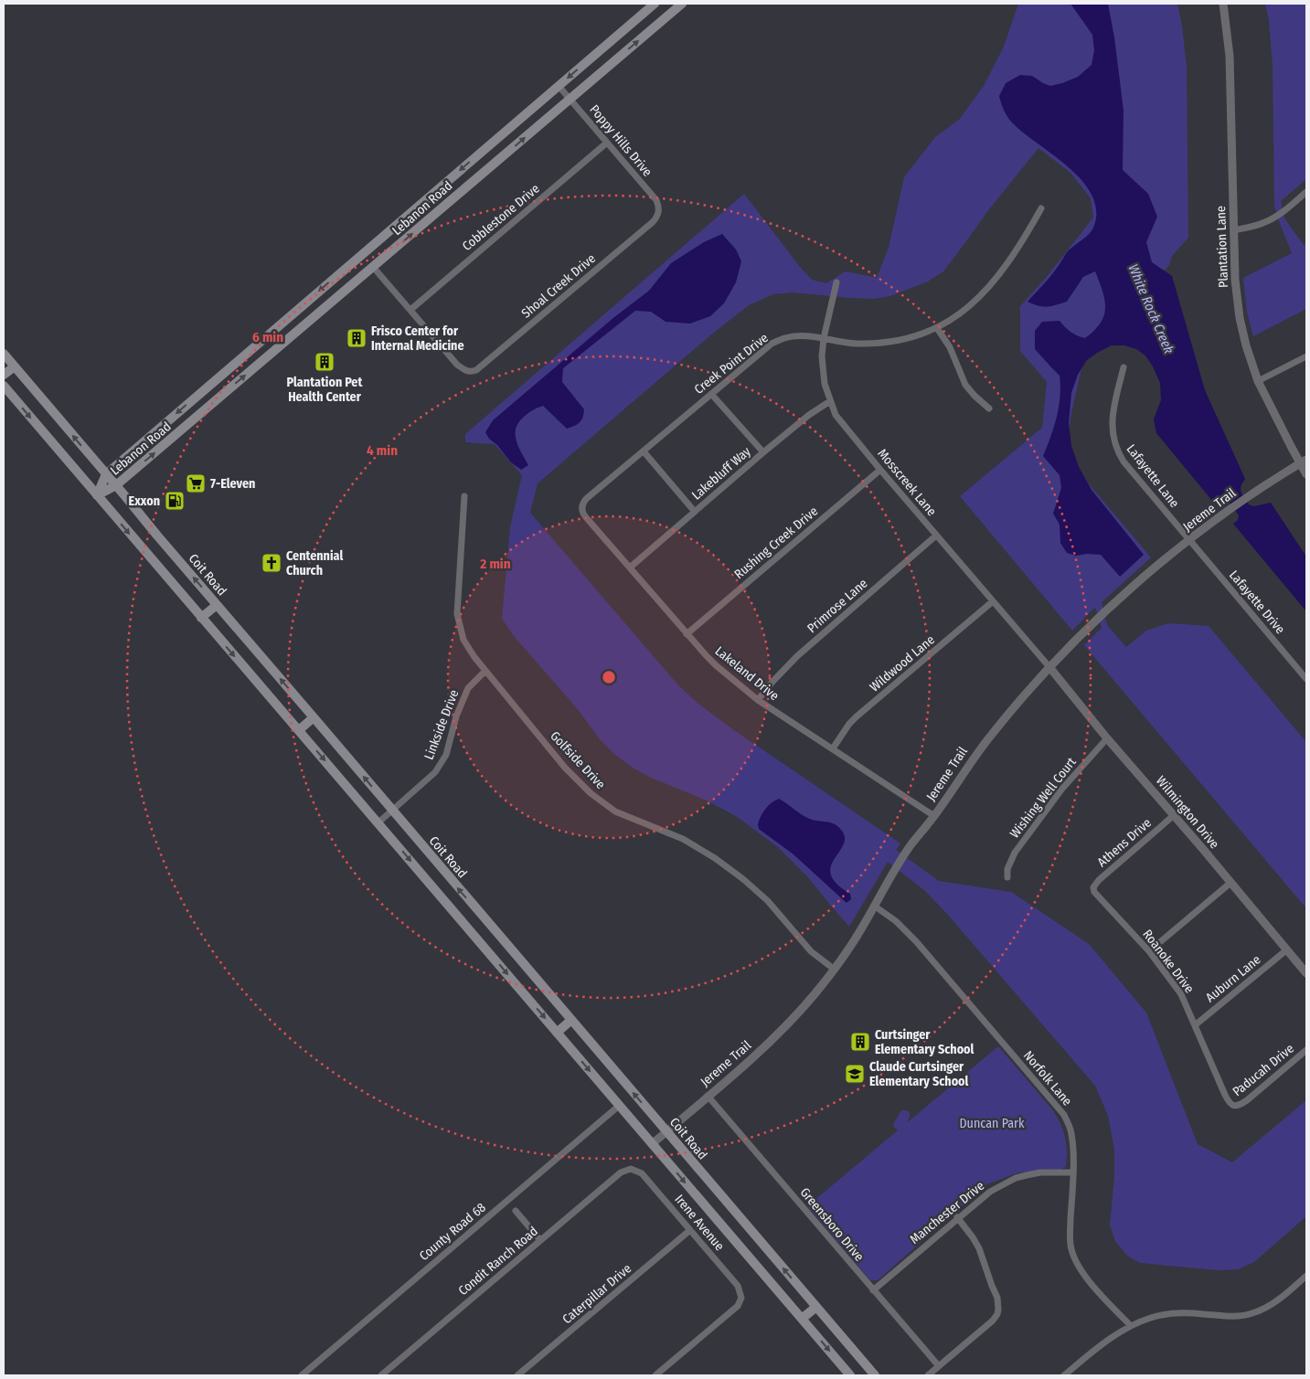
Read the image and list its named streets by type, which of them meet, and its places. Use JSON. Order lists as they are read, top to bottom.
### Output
{
  "streets": {
    "main road": ["Lebanon Road", "Coit Road"],
    "street": [
      "Poppy Hills Drive",
      "Cobblestone Drive",
      "Plantation Lane",
      "Shoal Creek Drive",
      "Creek Point Drive",
      "Lakebluff Way",
      "Lafayette Lane",
      "Mosscreek Lane",
      "Jereme Trail",
      "Rushing Creek Drive",
      "Lafayette Drive",
      "Primrose Lane",
      "Wildwood Lane",
      "Lakeland Drive",
      "Linkside Drive",
      "Golfside Drive",
      "Wishing Well Court",
      "Wilmington Drive",
      "Athens Drive",
      "Roanoke Drive",
      "Auburn Lane",
      "Paducah Drive",
      "Norfolk Lane",
      "Manchester Drive",
      "Irene Avenue",
      "Greensboro Drive",
      "County Road 68",
      "Condit Ranch Road",
      "Caterpillar Drive"
    ]
  },
  "crossings": [
    ["Poppy Hills Drive", "Lebanon Road"],
    ["Poppy Hills Drive", "Cobblestone Drive"],
    ["Poppy Hills Drive", "Shoal Creek Drive"],
    ["Lebanon Road", "Coit Road"],
    ["Cobblestone Drive", "Shoal Creek Drive"],
    ["Plantation Lane", "Jereme Trail"],
    ["Creek Point Drive", "Mosscreek Lane"],
    ["Creek Point Drive", "Lakeland Drive"],
    ["Lakebluff Way", "Mosscreek Lane"],
    ["Lakebluff Way", "Lakeland Drive"],
    ["Lafayette Lane", "Jereme Trail"],
    ["Lafayette Lane", "Lafayette Drive"],
    ["Mosscreek Lane", "Jereme Trail"],
    ["Mosscreek Lane", "Rushing Creek Drive"],
    ["Mosscreek Lane", "Primrose Lane"],
    ["Mosscreek Lane", "Wildwood Lane"],
    ["Mosscreek Lane", "Wilmington Drive"],
    ["Jereme Trail", "Coit Road"],
    ["Jereme Trail", "Lafayette Drive"],
    ["Jereme Trail", "Lakeland Drive"],
    ["Jereme Trail", "Golfside Drive"],
    ["Jereme Trail", "Wilmington Drive"],
    ["Jereme Trail", "Norfolk Lane"],
    ["Jereme Trail", "Greensboro Drive"],
    ["Rushing Creek Drive", "Lakeland Drive"],
    ["Coit Road", "Linkside Drive"],
    ["Primrose Lane", "Lakeland Drive"],
    ["Wildwood Lane", "Lakeland Drive"],
    ["Linkside Drive", "Golfside Drive"],
    ["Wishing Well Court", "Wilmington Drive"],
    ["Wilmington Drive", "Athens Drive"],
    ["Wilmington Drive", "Auburn Lane"],
    ["Athens Drive", "Roanoke Drive"],
    ["Roanoke Drive", "Auburn Lane"],
    ["Roanoke Drive", "Paducah Drive"],
    ["Norfolk Lane", "Manchester Drive"],
    ["Manchester Drive", "Greensboro Drive"],
    ["Irene Avenue", "Condit Ranch Road"],
    ["Irene Avenue", "Caterpillar Drive"]
  ],
  "water": ["White Rock Creek"],
  "parks": ["Duncan Park"],
  "places": {
    "building": ["Frisco Center for Internal Medicine", "Plantation Pet Health Center", "Curtsinger Elementary School"],
    "supermarket": ["7-Eleven"],
    "fuel station": ["Exxon"],
    "church": ["Centennial Church"],
    "school or university": ["Claude Curtsinger Elementary School"]
  },
  "rings": ["6 min", "4 min", "2 min"]
}
